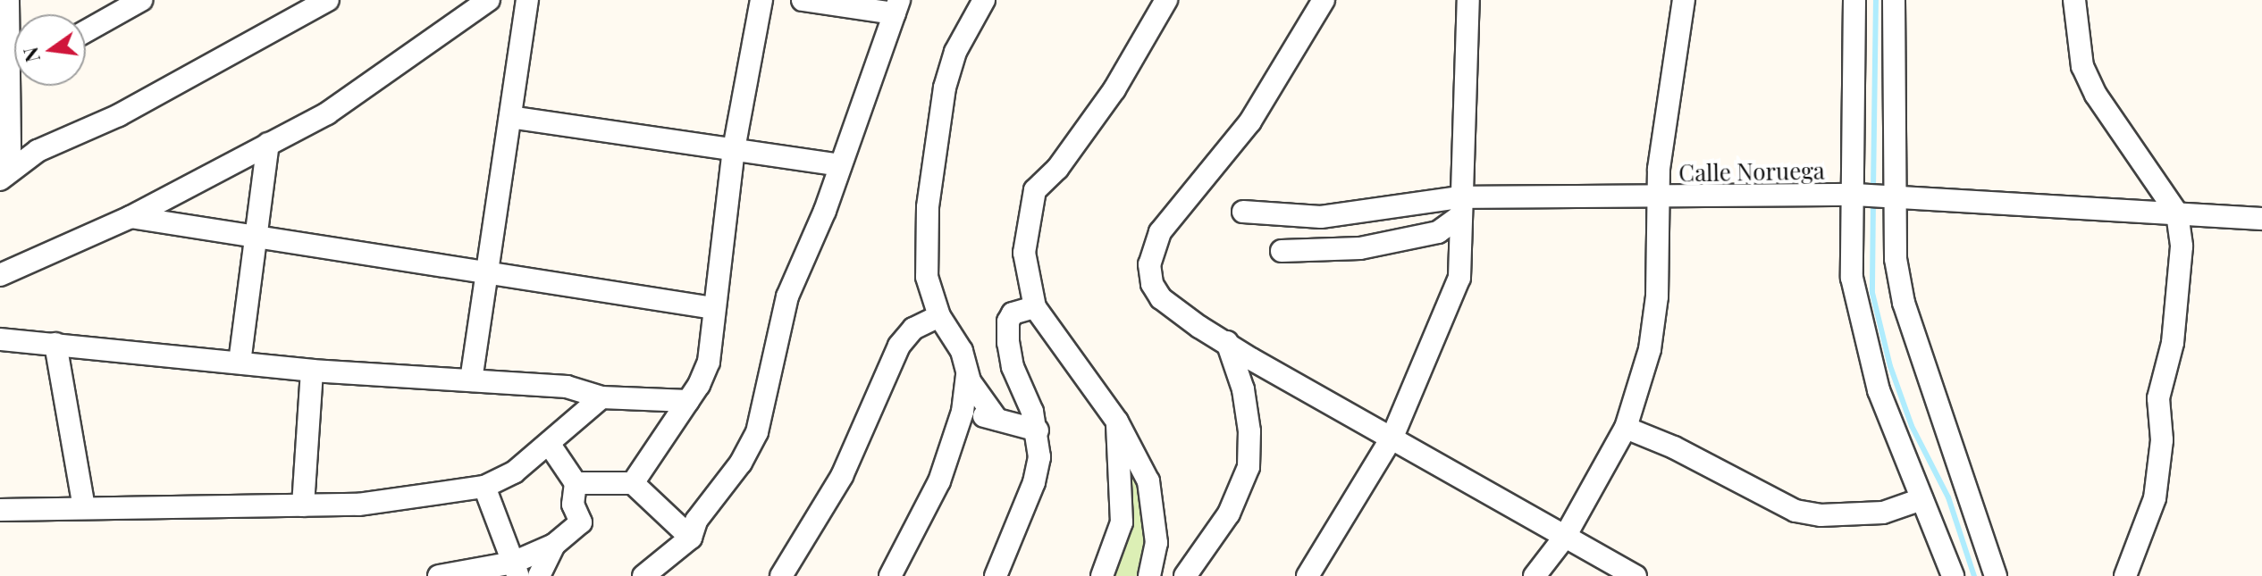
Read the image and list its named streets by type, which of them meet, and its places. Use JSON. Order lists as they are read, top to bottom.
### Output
{
  "streets": {
    "street": ["Calle Noruega"]
  },
  "north": "left"
}
